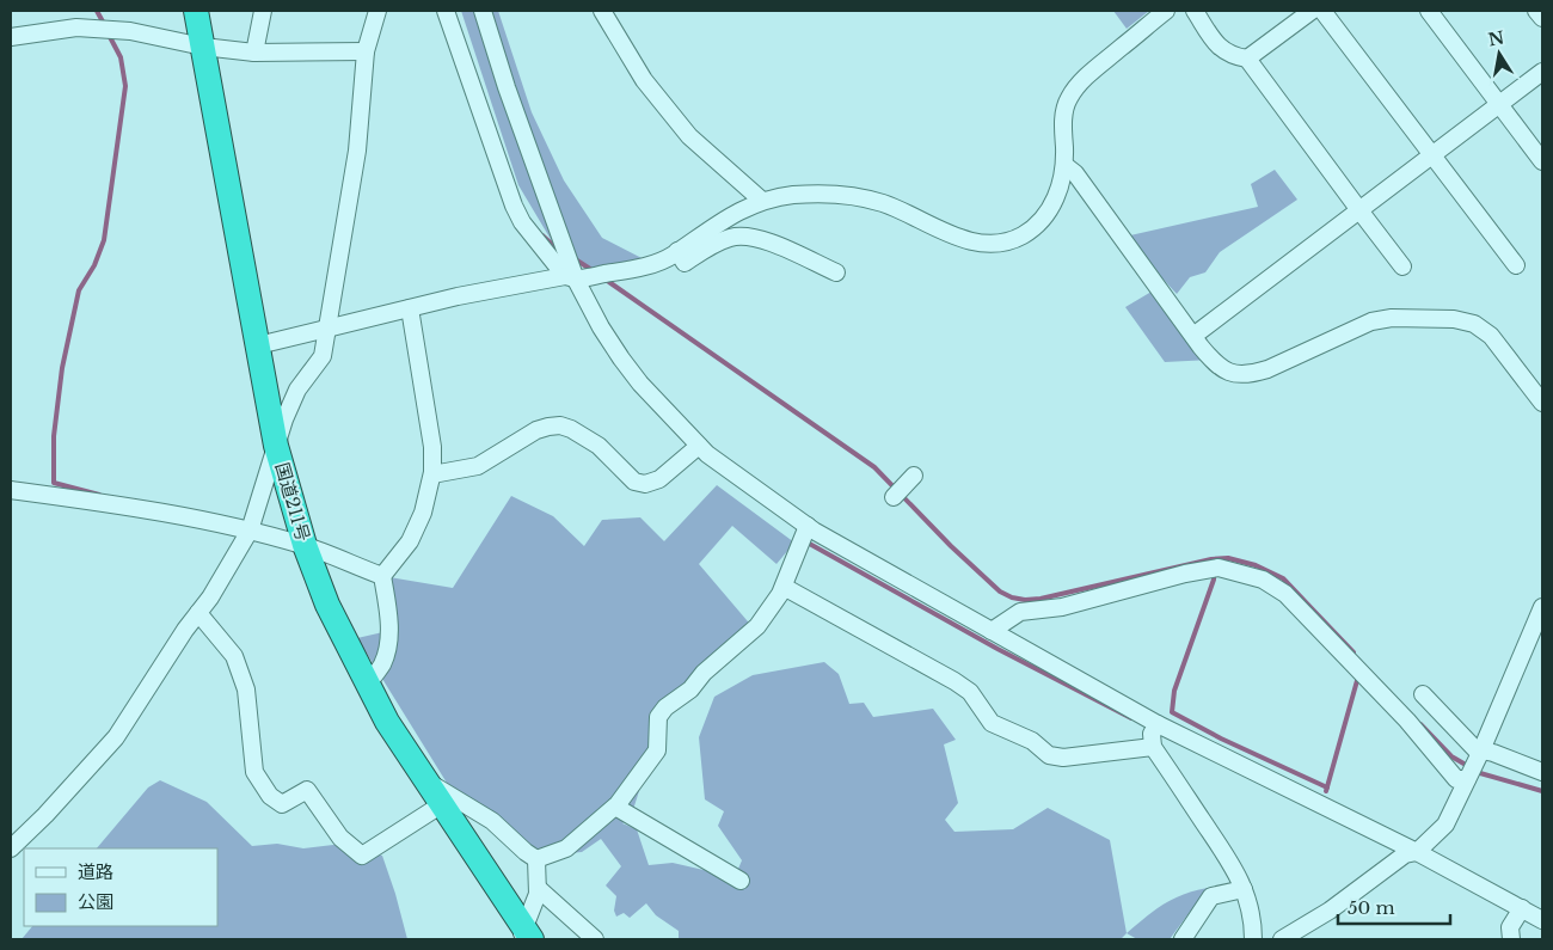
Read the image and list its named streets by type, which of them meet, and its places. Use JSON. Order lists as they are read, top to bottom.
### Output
{
  "streets": {
    "highway": ["国道211号"]
  },
  "legend": ["道路", "公園"],
  "scale_bar": "50 m",
  "north": "top"
}
